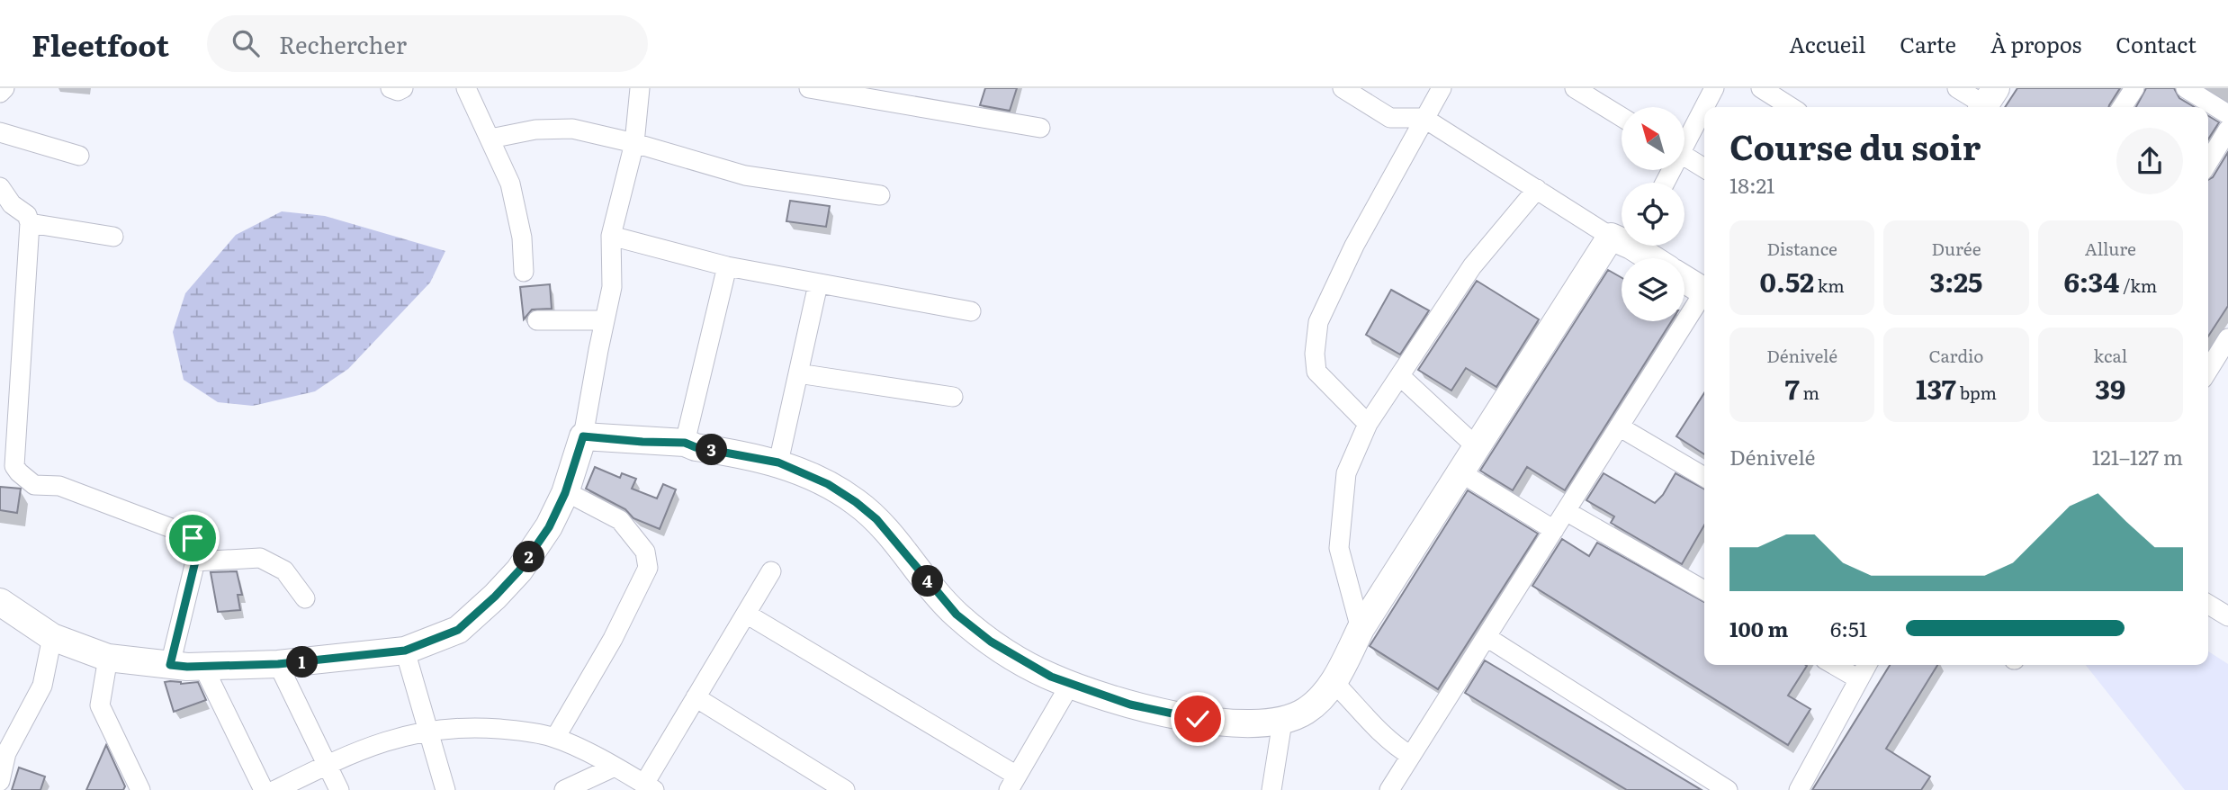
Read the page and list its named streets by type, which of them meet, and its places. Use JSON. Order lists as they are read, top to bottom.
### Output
{
  "north": "top left",
  "page": {
    "header": "Fleetfoot",
    "search": "Rechercher",
    "nav": [
      "Accueil",
      "Carte",
      "À propos",
      "Contact"
    ],
    "heading": ["Course du soir", "18:21"],
    "stats": [
      ["Distance", "0.52 km"],
      ["Durée", "3:25"],
      ["Allure", "6:34 /km"],
      ["Dénivelé", "7 m"],
      ["Cardio", "137 bpm"],
      ["kcal", "39"]
    ],
    "chart": ["Dénivelé", "121–127 m"],
    "pins": [
      "3",
      "2",
      "4",
      "1"
    ],
    "list": [
      {
        "name": "100 m",
        "note": "6:51"
      }
    ]
  }
}
